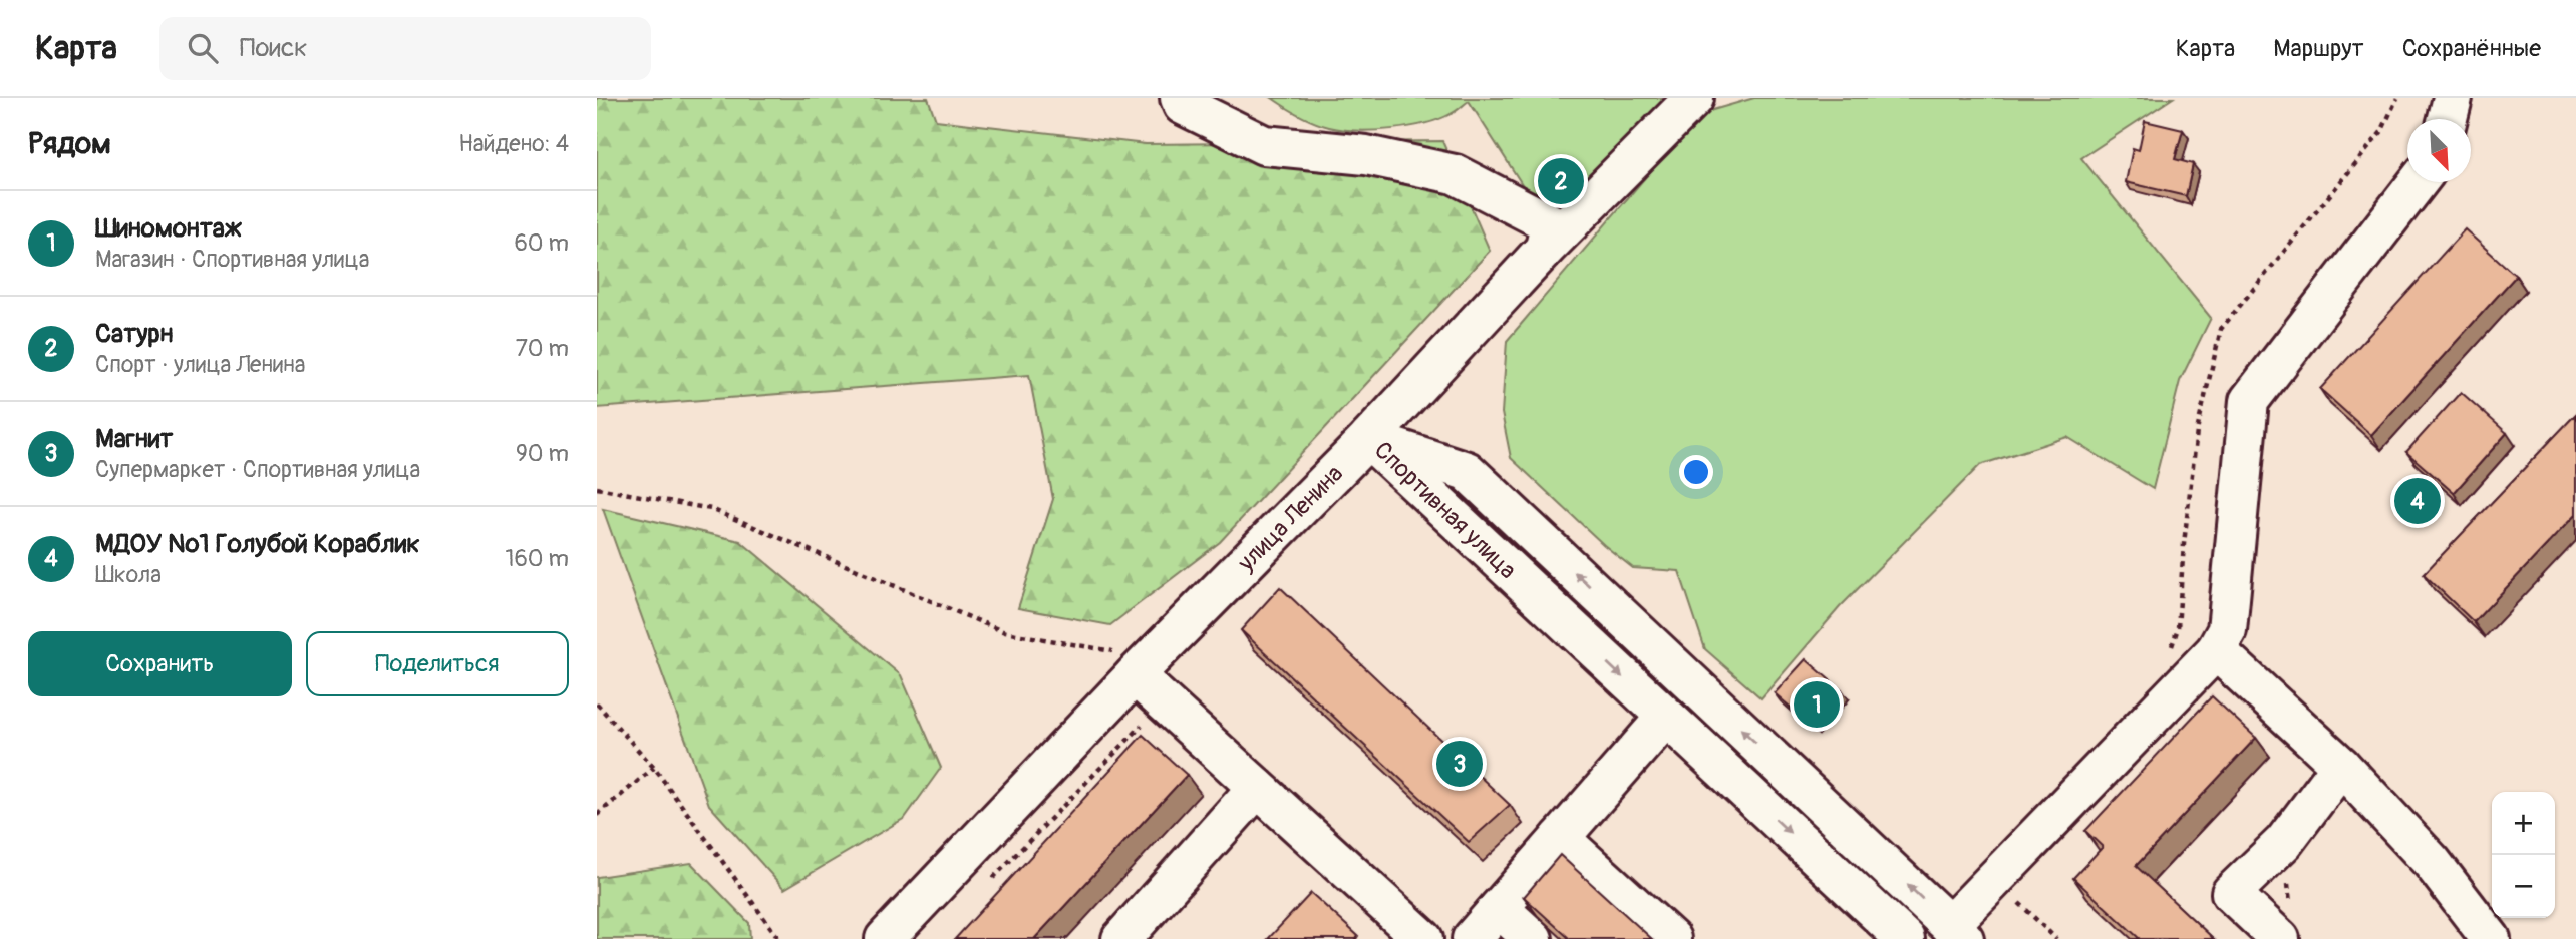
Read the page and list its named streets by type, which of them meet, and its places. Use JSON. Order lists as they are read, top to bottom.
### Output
{
  "streets": {
    "street": ["Спортивная улица", "улица Ленина"]
  },
  "crossings": [
    ["Спортивная улица", "улица Ленина"]
  ],
  "north": "bottom right",
  "page": {
    "header": "Карта",
    "search": "Поиск",
    "nav": ["Карта", "Маршрут", "Сохранённые"],
    "heading": ["Рядом", "Найдено: 4"],
    "pins": [
      "2",
      "4",
      "1",
      "3"
    ],
    "list": [
      {
        "mark": "1",
        "name": "Шиномонтаж",
        "note": "Магазин · Спортивная улица",
        "value": "60 m"
      },
      {
        "mark": "2",
        "name": "Сатурн",
        "note": "Спорт · улица Ленина",
        "value": "70 m"
      },
      {
        "mark": "3",
        "name": "Магнит",
        "note": "Супермаркет · Спортивная улица",
        "value": "90 m"
      },
      {
        "mark": "4",
        "name": "МДОУ №1 Голубой Кораблик",
        "note": "Школа",
        "value": "160 m"
      }
    ],
    "buttons": ["Сохранить", "Поделиться"],
    "map_buttons": ["+", "−"]
  }
}
